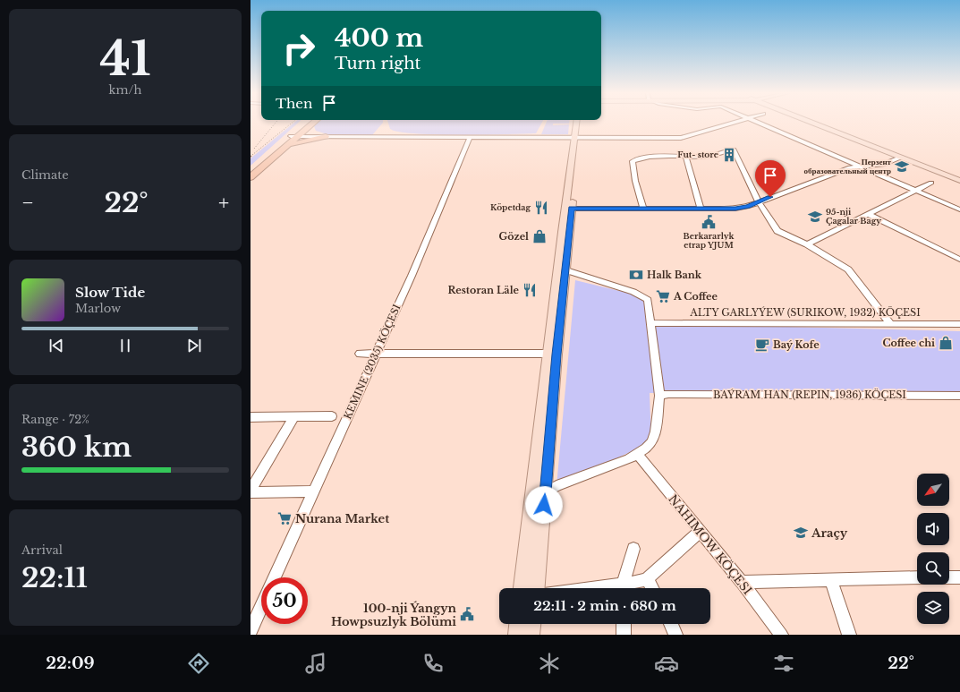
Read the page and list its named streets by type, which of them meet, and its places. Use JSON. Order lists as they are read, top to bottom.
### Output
{
  "streets": {
    "street": [
      "ALTY GARLYÝEW (SURIKOW, 1932) KÖÇESI",
      "KEMINE (2035) KÖÇESI",
      "BAÝRAM HAN (REPIN, 1936) KÖÇESI",
      "NAHIMOW KÖÇESI"
    ]
  },
  "places": {
    "building": ["Fut- store"],
    "school or university": ["Перзент образовательный центр", "95-nji Çagalar Bagy", "Araçy"],
    "restaurant": ["Köpetdag", "Restoran Läle"],
    "public building": ["Berkararlyk etrap YJUM", "100-nji Ýangyn Howpsuzlyk Bölümi"],
    "shop": ["Gözel", "Coffee chi"],
    "bank": ["Halk Bank"],
    "supermarket": ["A Coffee", "Nurana Market"],
    "cafe": ["Baý Kofe"]
  },
  "north": "bottom left",
  "page": {
    "tile": [
      ["41", "km/h"],
      "Climate",
      ["Range · 72%", "360 km"],
      ["Arrival", "22:11"]
    ],
    "turn": ["400 m", "Turn right"],
    "then": "Then",
    "heat": ["−", "22°", "+"],
    "song": ["Slow Tide", "Marlow"],
    "limit": "50",
    "trip": "22:11 · 2 min · 680 m",
    "tabs": ["22:09", "22°"]
  }
}
